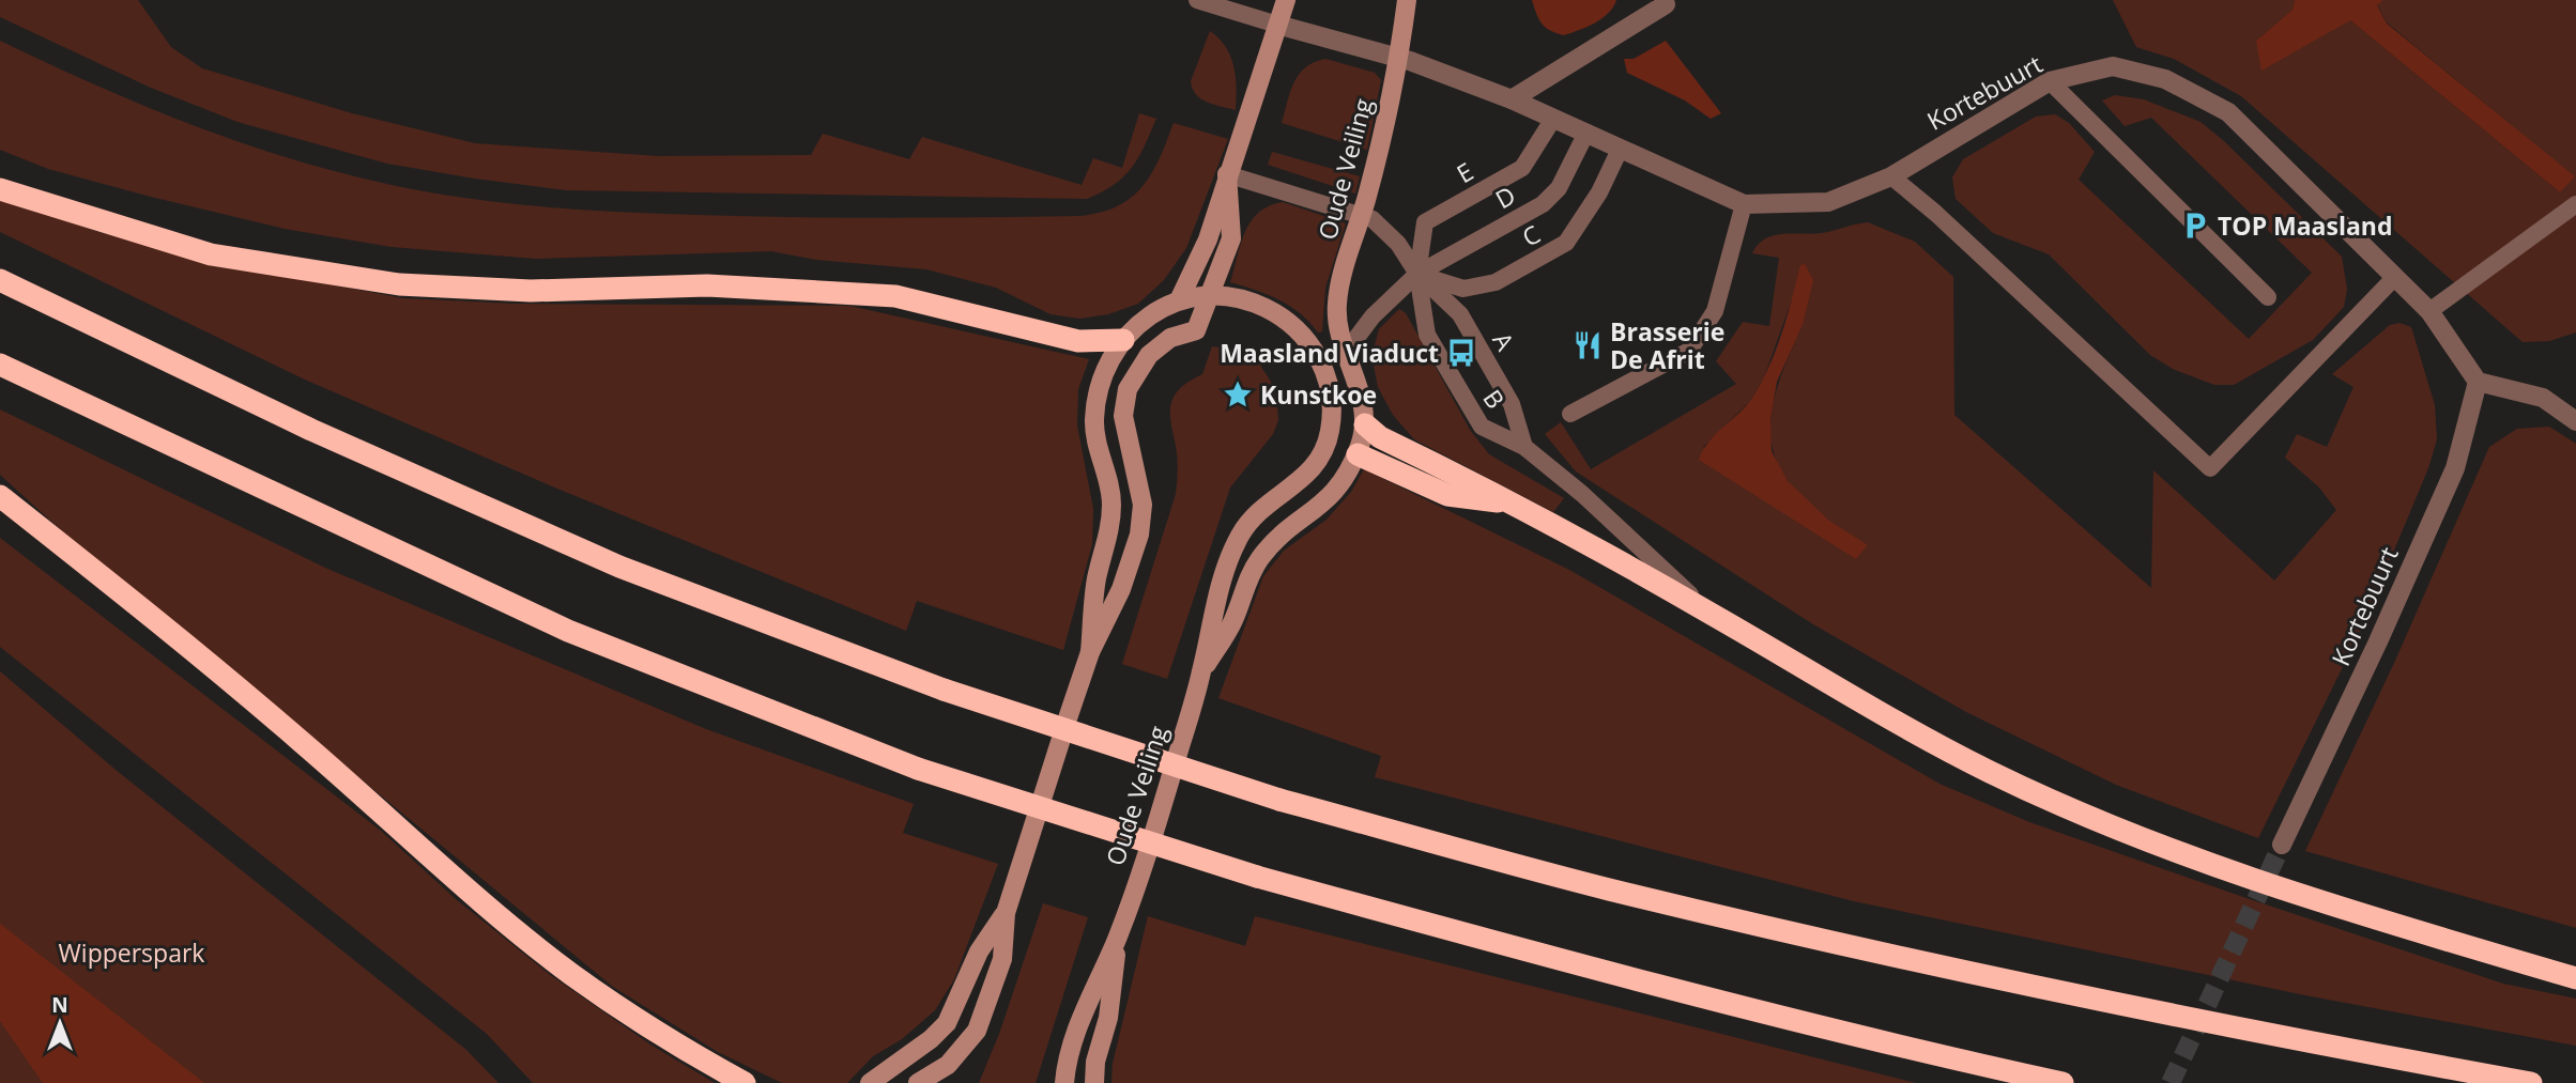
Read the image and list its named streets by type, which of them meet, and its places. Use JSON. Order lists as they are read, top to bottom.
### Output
{
  "streets": {
    "main road": ["Oude Veiling"],
    "street": ["Kortebuurt"],
    "lane": [
      "E",
      "D",
      "C",
      "A",
      "B"
    ]
  },
  "crossings": [
    ["Kortebuurt", "Oude Veiling"],
    ["Kortebuurt", "E"],
    ["Kortebuurt", "D"],
    ["Kortebuurt", "C"],
    ["Oude Veiling", "D"],
    ["E", "D"],
    ["E", "C"],
    ["E", "A"],
    ["E", "B"],
    ["D", "C"],
    ["D", "A"],
    ["D", "B"],
    ["C", "A"],
    ["C", "B"],
    ["A", "B"]
  ],
  "parks": ["Wipperspark"],
  "places": {
    "parking": ["TOP Maasland"],
    "restaurant": ["Brasserie De Afrit"],
    "bus stop": ["Maasland Viaduct"],
    "place": ["Kunstkoe"]
  },
  "north": "top"
}
